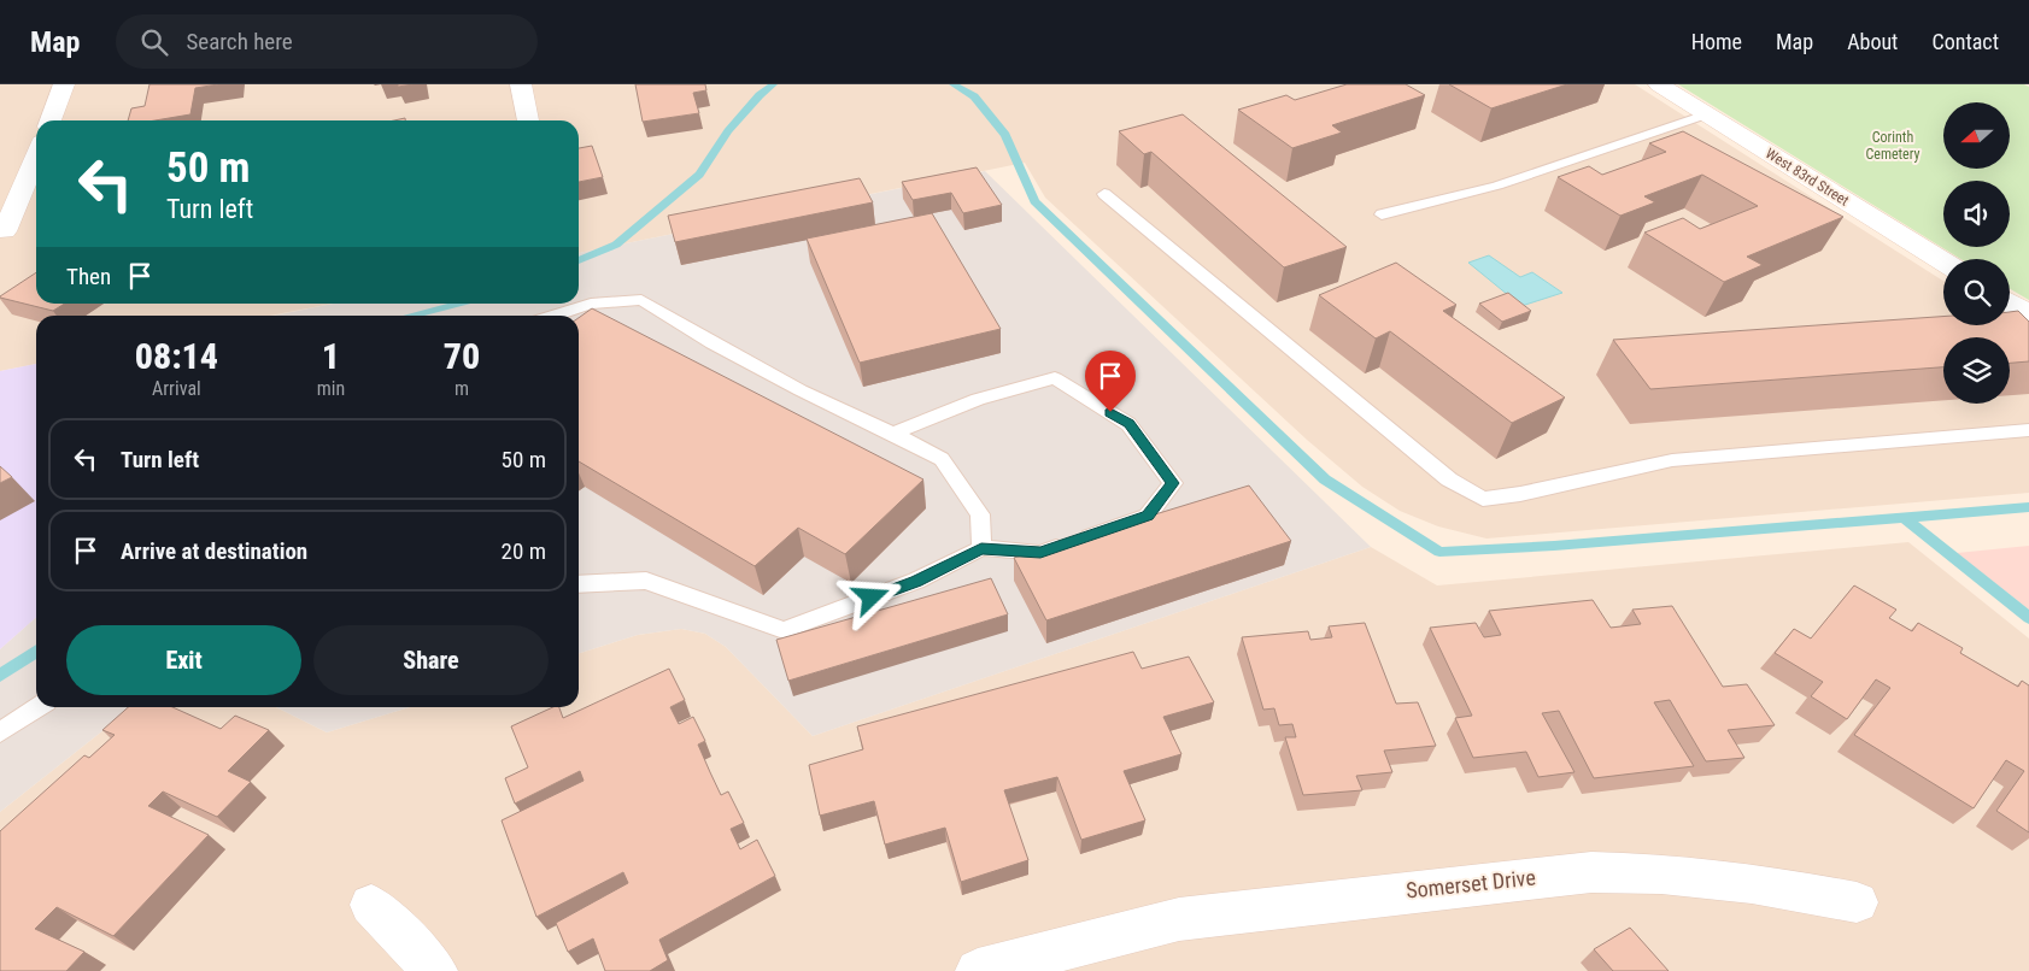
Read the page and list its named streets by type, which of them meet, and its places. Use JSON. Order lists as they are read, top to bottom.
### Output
{
  "streets": {
    "street": ["West 83rd Street", "Somerset Drive"]
  },
  "parks": ["Corinth Cemetery"],
  "north": "left",
  "page": {
    "header": "Map",
    "search": "Search here",
    "nav": [
      "Home",
      "Map",
      "About",
      "Contact"
    ],
    "turn": ["50 m", "Turn left"],
    "then": "Then",
    "eta": [
      "08:14",
      "Arrival",
      "1",
      "min",
      "70",
      "m"
    ],
    "list": [
      {
        "name": "Turn left",
        "value": "50 m"
      },
      {
        "name": "Arrive at destination",
        "value": "20 m"
      }
    ],
    "buttons": ["Exit", "Share"]
  }
}
